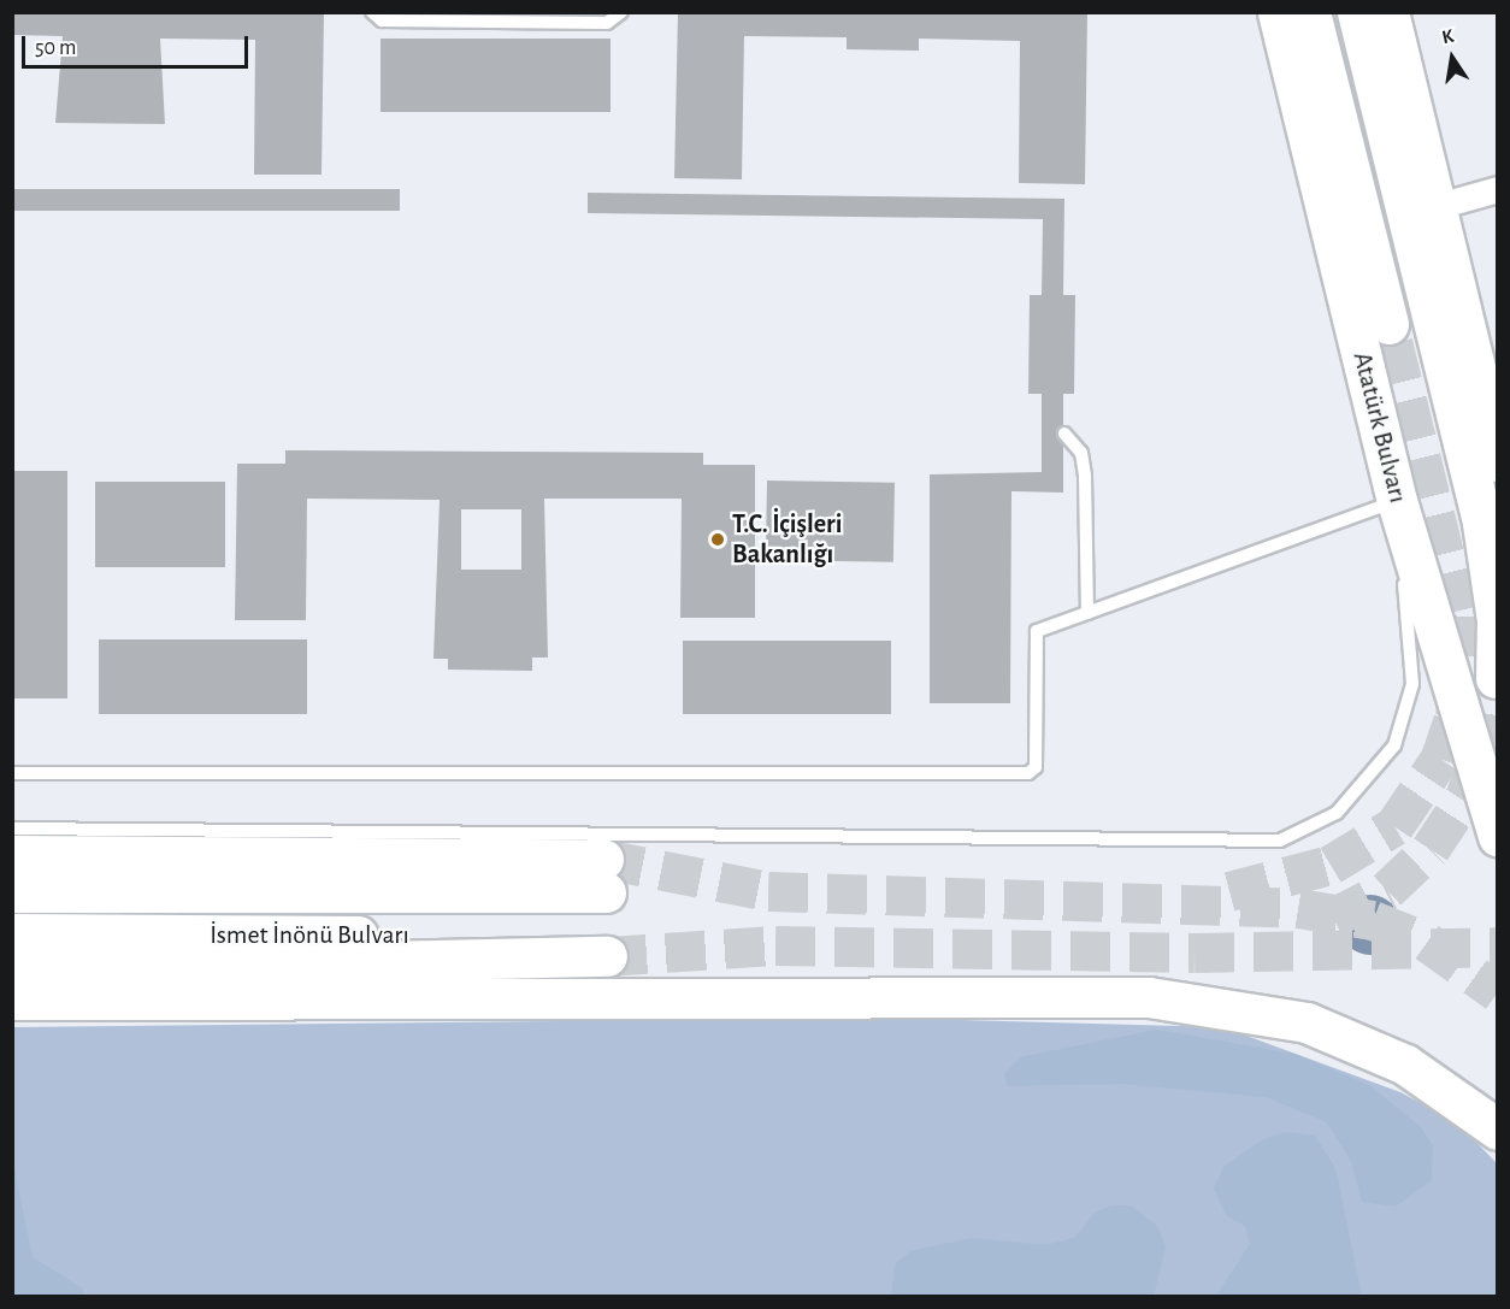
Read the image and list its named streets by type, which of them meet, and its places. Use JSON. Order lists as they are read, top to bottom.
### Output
{
  "streets": {
    "main road": ["Atatürk Bulvarı", "İsmet İnönü Bulvarı"]
  },
  "places": ["T.C. İçişleri Bakanlığı"],
  "scale_bar": "50 m",
  "north": "top"
}
